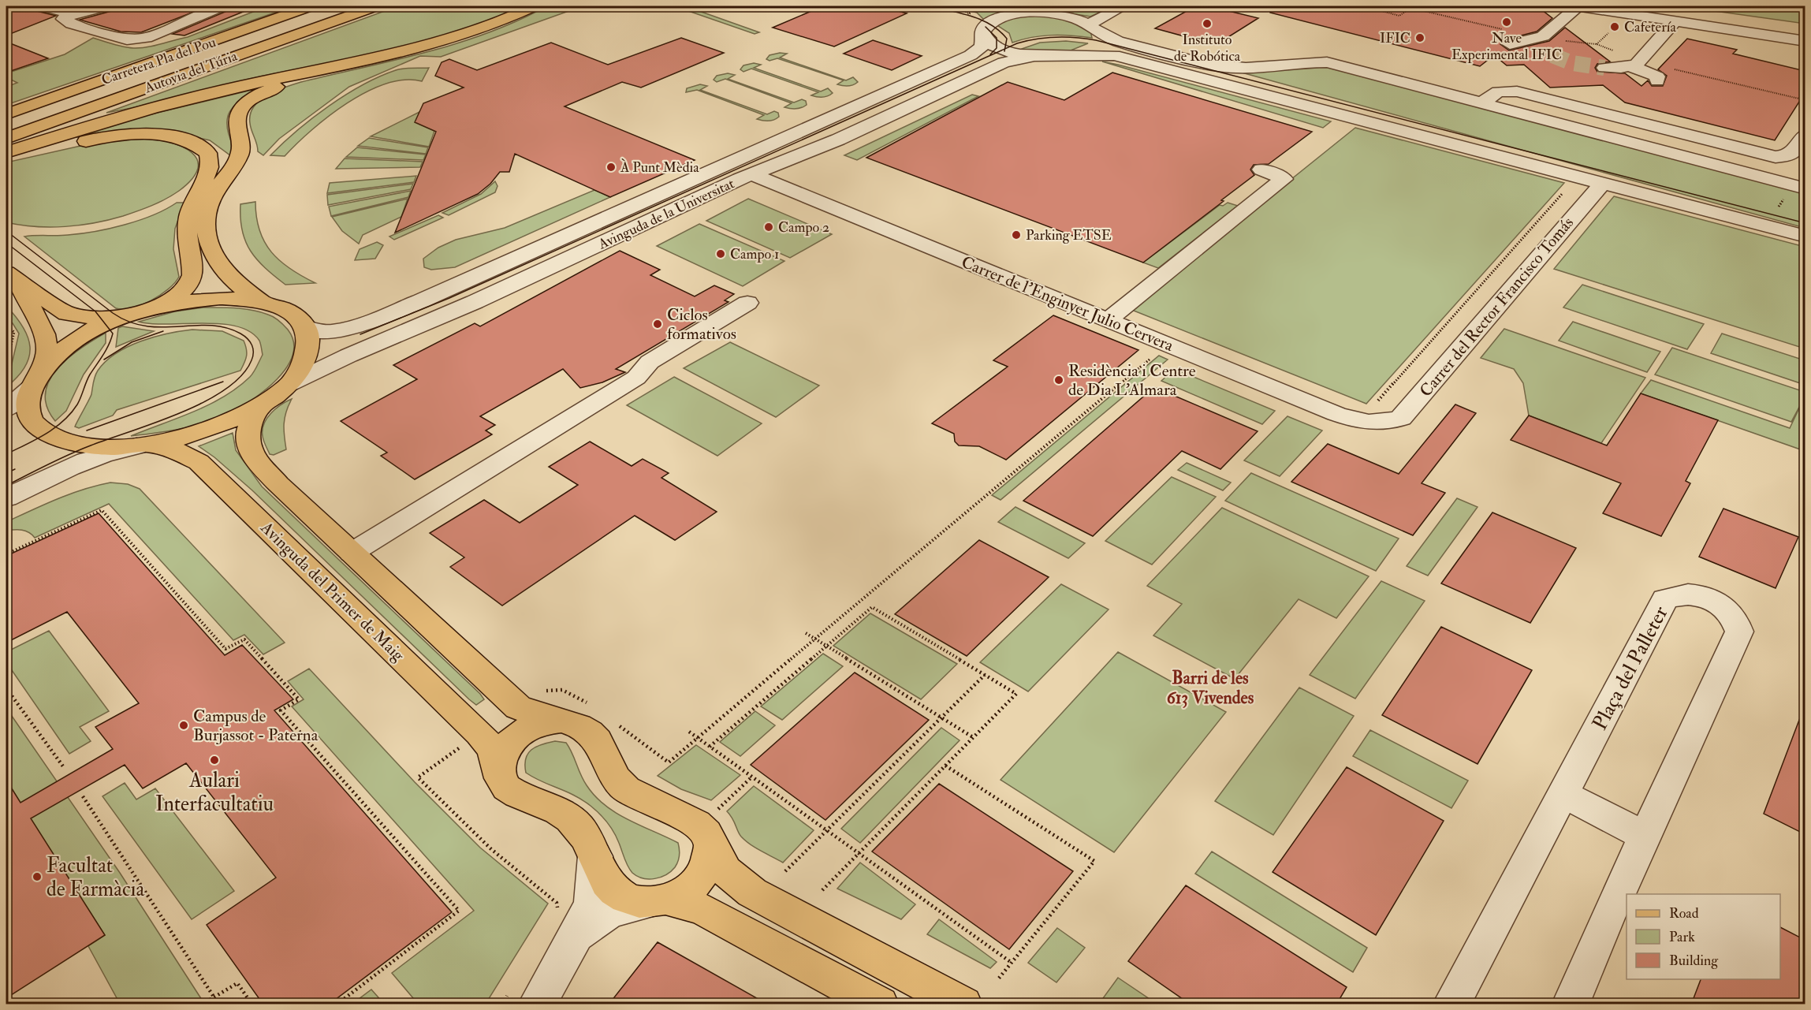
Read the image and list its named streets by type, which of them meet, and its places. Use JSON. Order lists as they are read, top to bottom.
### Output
{
  "streets": {
    "main road": ["Carretera Pla del Pou", "Autovia del Túria", "Avinguda del Primer de Maig"],
    "street": [
      "Avinguda de la Universitat",
      "Carrer de l'Enginyer Julio Cervera",
      "Carrer del Rector Francisco Tomás",
      "Plaça del Palleter"
    ]
  },
  "crossings": [
    ["Avinguda de la Universitat", "Carrer de l'Enginyer Julio Cervera"],
    ["Carrer de l'Enginyer Julio Cervera", "Carrer del Rector Francisco Tomás"]
  ],
  "districts": ["Barri de les 613 Vivendes"],
  "places": [
    "Nave Experimental IFIC",
    "Instituto de Robótica",
    "Cafetería",
    "IFIC",
    "À Punt Mèdia",
    "Campo 2",
    "Parking ETSE",
    "Campo 1",
    "Ciclos formativos",
    "Residència i Centre de Dia L'Almara",
    "Campus de Burjassot - Paterna",
    "Aulari Interfacultatiu",
    "Facultat de Farmàcia"
  ],
  "legend": ["Road", "Park", "Building"]
}
